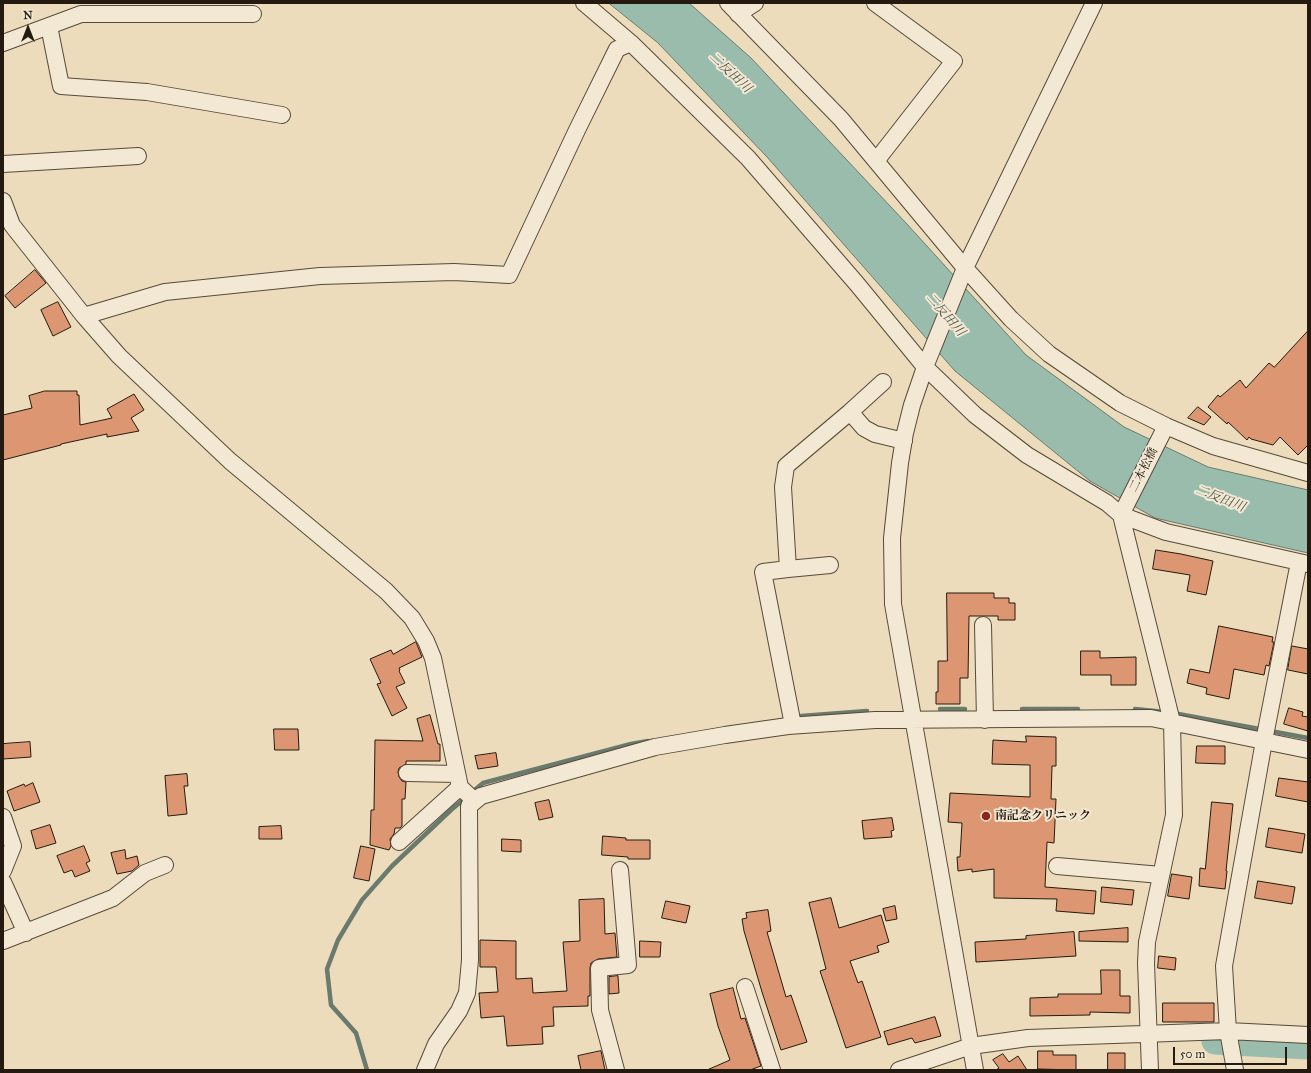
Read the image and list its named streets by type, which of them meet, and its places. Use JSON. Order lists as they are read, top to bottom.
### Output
{
  "streets": {
    "street": ["二本松橋"]
  },
  "water": ["二反田川"],
  "places": ["南記念クリニック"],
  "scale_bar": "50 m",
  "north": "top"
}
